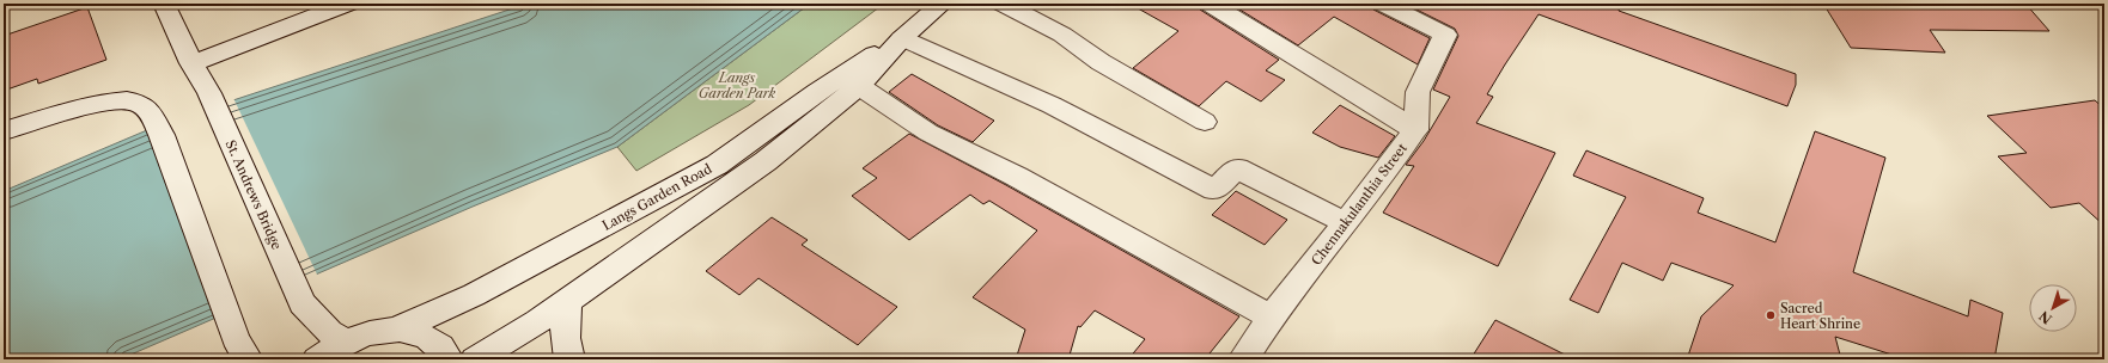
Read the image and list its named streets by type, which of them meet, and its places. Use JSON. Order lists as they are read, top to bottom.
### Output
{
  "streets": {
    "street": ["St. Andrews Bridge", "Langs Garden Road", "Chennakulanthia Street"]
  },
  "parks": ["Langs Garden Park"],
  "places": ["Sacred Heart Shrine"],
  "north": "bottom left"
}
